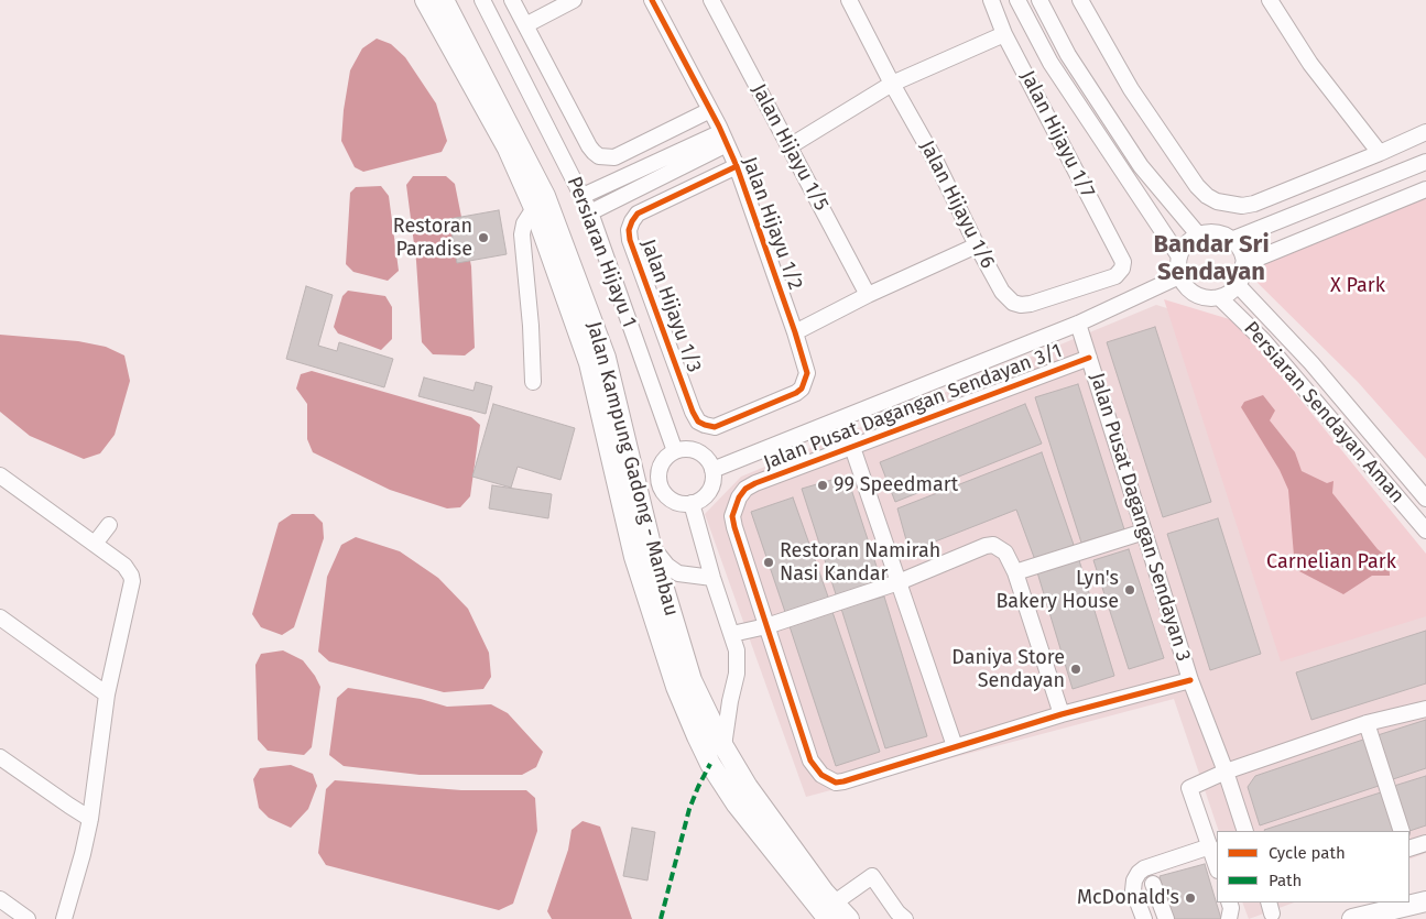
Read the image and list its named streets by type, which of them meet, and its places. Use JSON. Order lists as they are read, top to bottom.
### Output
{
  "streets": {
    "main road": ["Jalan Kampung Gadong - Mambau"],
    "street": [
      "Jalan Hijayu 1/7",
      "Jalan Hijayu 1/5",
      "Jalan Hijayu 1/6",
      "Jalan Hijayu 1/2",
      "Persiaran Hijayu 1",
      "Jalan Hijayu 1/3",
      "Jalan Pusat Dagangan Sendayan 3/1",
      "Persiaran Sendayan Aman",
      "Jalan Pusat Dagangan Sendayan 3"
    ]
  },
  "crossings": [
    ["Jalan Hijayu 1/7", "Jalan Hijayu 1/6"],
    ["Jalan Hijayu 1/2", "Jalan Hijayu 1/3"],
    ["Jalan Pusat Dagangan Sendayan 3/1", "Jalan Pusat Dagangan Sendayan 3"]
  ],
  "districts": ["Bandar Sri Sendayan"],
  "parks": ["X Park", "Carnelian Park"],
  "places": [
    "Restoran Paradise",
    "99 Speedmart",
    "Restoran Namirah Nasi Kandar",
    "Lyn's Bakery House",
    "Daniya Store Sendayan",
    "McDonald's"
  ],
  "legend": ["Cycle path", "Path"]
}
